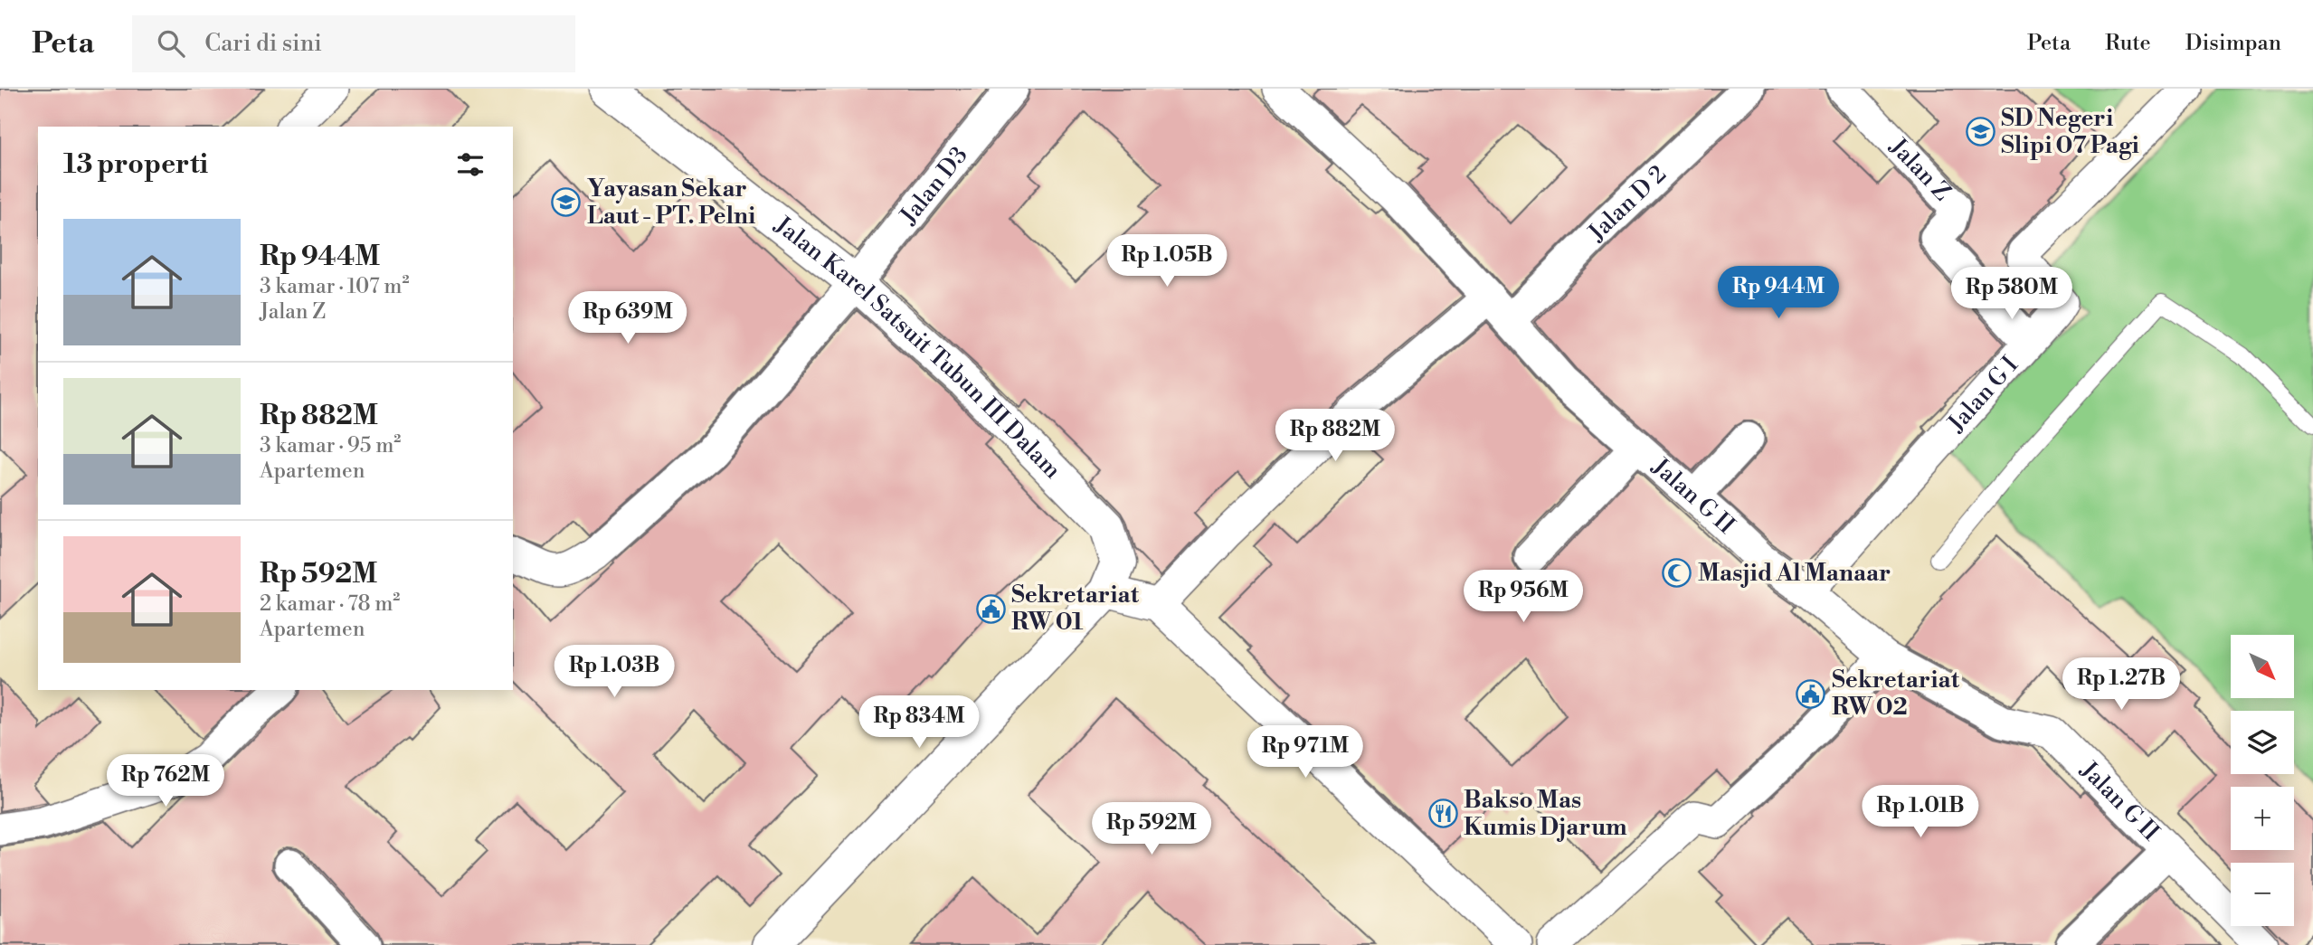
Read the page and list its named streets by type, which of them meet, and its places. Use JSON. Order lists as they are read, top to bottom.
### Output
{
  "streets": {
    "street": [
      "Jalan Z",
      "Jalan D3",
      "Jalan D 2",
      "Jalan Karel Satsuit Tubun III Dalam",
      "Jalan G I",
      "Jalan G II"
    ]
  },
  "crossings": [
    ["Jalan Z", "Jalan G I"],
    ["Jalan D3", "Jalan Karel Satsuit Tubun III Dalam"],
    ["Jalan D 2", "Jalan G II"],
    ["Jalan G I", "Jalan G II"]
  ],
  "places": {
    "school or university": ["SD Negeri Slipi 07 Pagi", "Yayasan Sekar Laut - PT. Pelni"],
    "mosque": ["Masjid Al Manaar"],
    "public building": ["Sekretariat RW 01", "Sekretariat RW 02"],
    "restaurant": ["Bakso Mas Kumis Djarum"]
  },
  "north": "bottom right",
  "page": {
    "header": "Peta",
    "search": "Cari di sini",
    "nav": ["Peta", "Rute", "Disimpan"],
    "heading": "13 properti",
    "list": [
      {
        "name": "Rp 944M",
        "note": "3 kamar · 107 m² · Jalan Z"
      },
      {
        "name": "Rp 882M",
        "note": "3 kamar · 95 m² · Apartemen"
      },
      {
        "name": "Rp 592M",
        "note": "2 kamar · 78 m² · Apartemen"
      }
    ],
    "price": [
      "Rp 1.05B",
      "Rp 944M",
      "Rp 580M",
      "Rp 639M",
      "Rp 882M",
      "Rp 956M",
      "Rp 1.03B",
      "Rp 1.27B",
      "Rp 834M",
      "Rp 971M",
      "Rp 762M",
      "Rp 1.01B",
      "Rp 592M"
    ],
    "map_buttons": ["+", "−"]
  }
}
